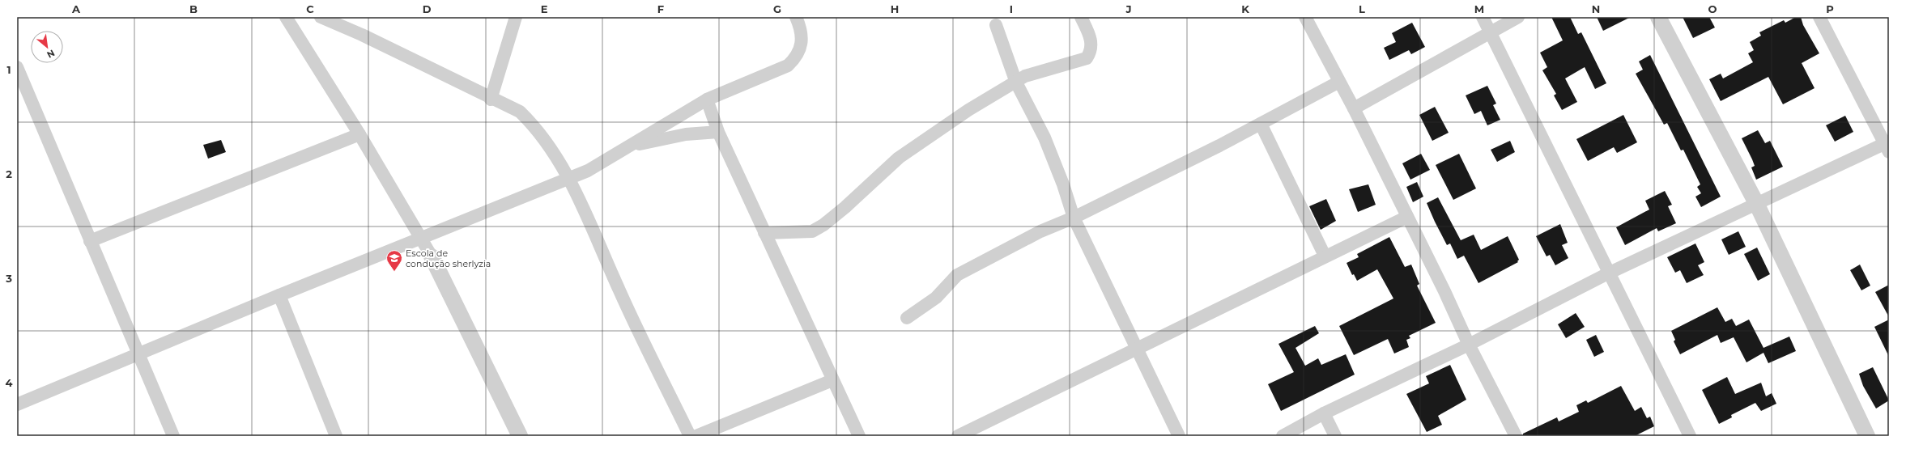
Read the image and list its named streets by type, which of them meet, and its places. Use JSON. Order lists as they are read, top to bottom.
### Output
{
  "places": {
    "school or university": ["Escola de condução sherlyzia"]
  },
  "north": "bottom right",
  "grid": {
    "columns": [
      "A",
      "B",
      "C",
      "D",
      "E",
      "F",
      "G",
      "H",
      "I",
      "J",
      "K",
      "L",
      "M",
      "N",
      "O",
      "P"
    ],
    "rows": [
      "1",
      "2",
      "3",
      "4"
    ]
  }
}
